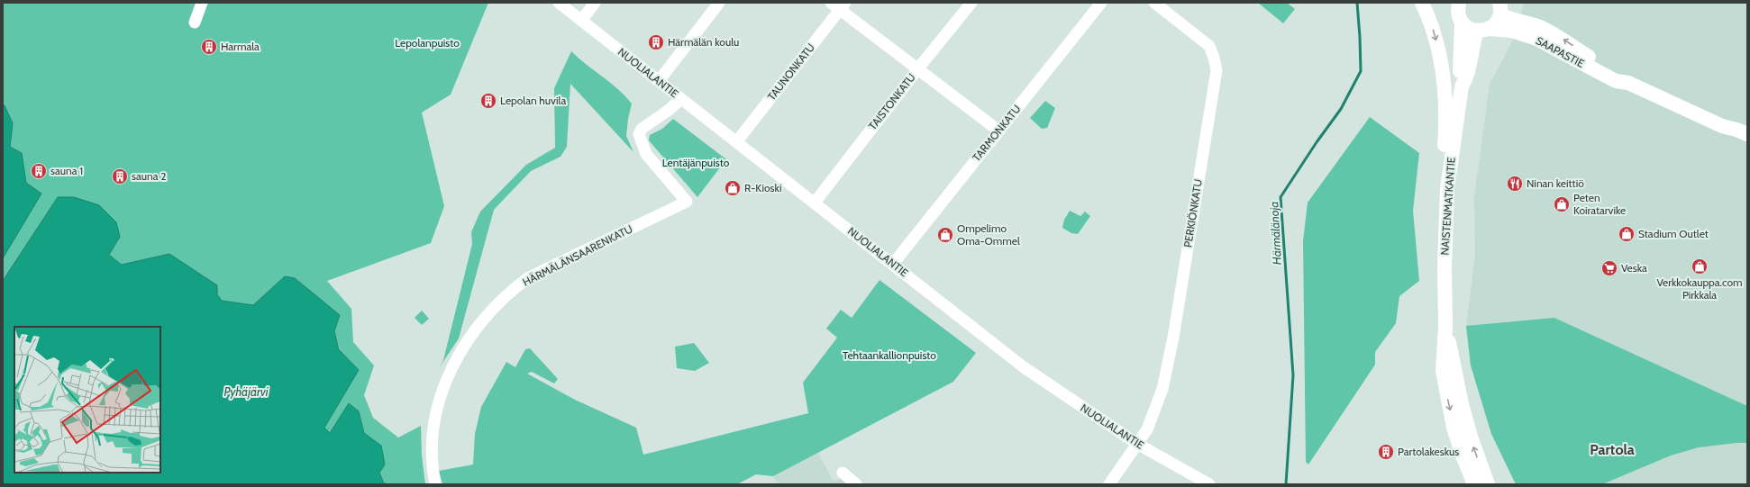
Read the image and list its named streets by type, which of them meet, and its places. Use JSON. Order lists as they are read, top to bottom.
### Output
{
  "streets": {
    "main road": ["SAAPASTIE", "NAISTENMATKANTIE"],
    "street": [
      "TAUNONKATU",
      "NUOLIALANTIE",
      "TAISTONKATU",
      "TARMONKATU",
      "PERKIÖNKATU",
      "HÄRMÄLÄNSAARENKATU"
    ]
  },
  "crossings": [
    ["SAAPASTIE", "NAISTENMATKANTIE"],
    ["TAUNONKATU", "NUOLIALANTIE"],
    ["NUOLIALANTIE", "TAISTONKATU"],
    ["NUOLIALANTIE", "TARMONKATU"],
    ["NUOLIALANTIE", "PERKIÖNKATU"],
    ["NUOLIALANTIE", "HÄRMÄLÄNSAARENKATU"]
  ],
  "districts": ["Partola"],
  "water": ["Härmälänoja", "Pyhäjärvi"],
  "parks": ["Lepolanpuisto", "Lentäjänpuisto", "Tehtaankallionpuisto"],
  "places": {
    "building": [
      "Härmälän koulu",
      "Harmala",
      "Lepolan huvila",
      "sauna 1",
      "sauna 2",
      "Partolakeskus"
    ],
    "restaurant": ["Ninan keittiö"],
    "shop": [
      "R-Kioski",
      "Peten Koiratarvike",
      "Stadium Outlet",
      "Ompelimo Oma-Ommel",
      "Verkkokauppa.com Pirkkala"
    ],
    "supermarket": ["Veska"]
  }
}
